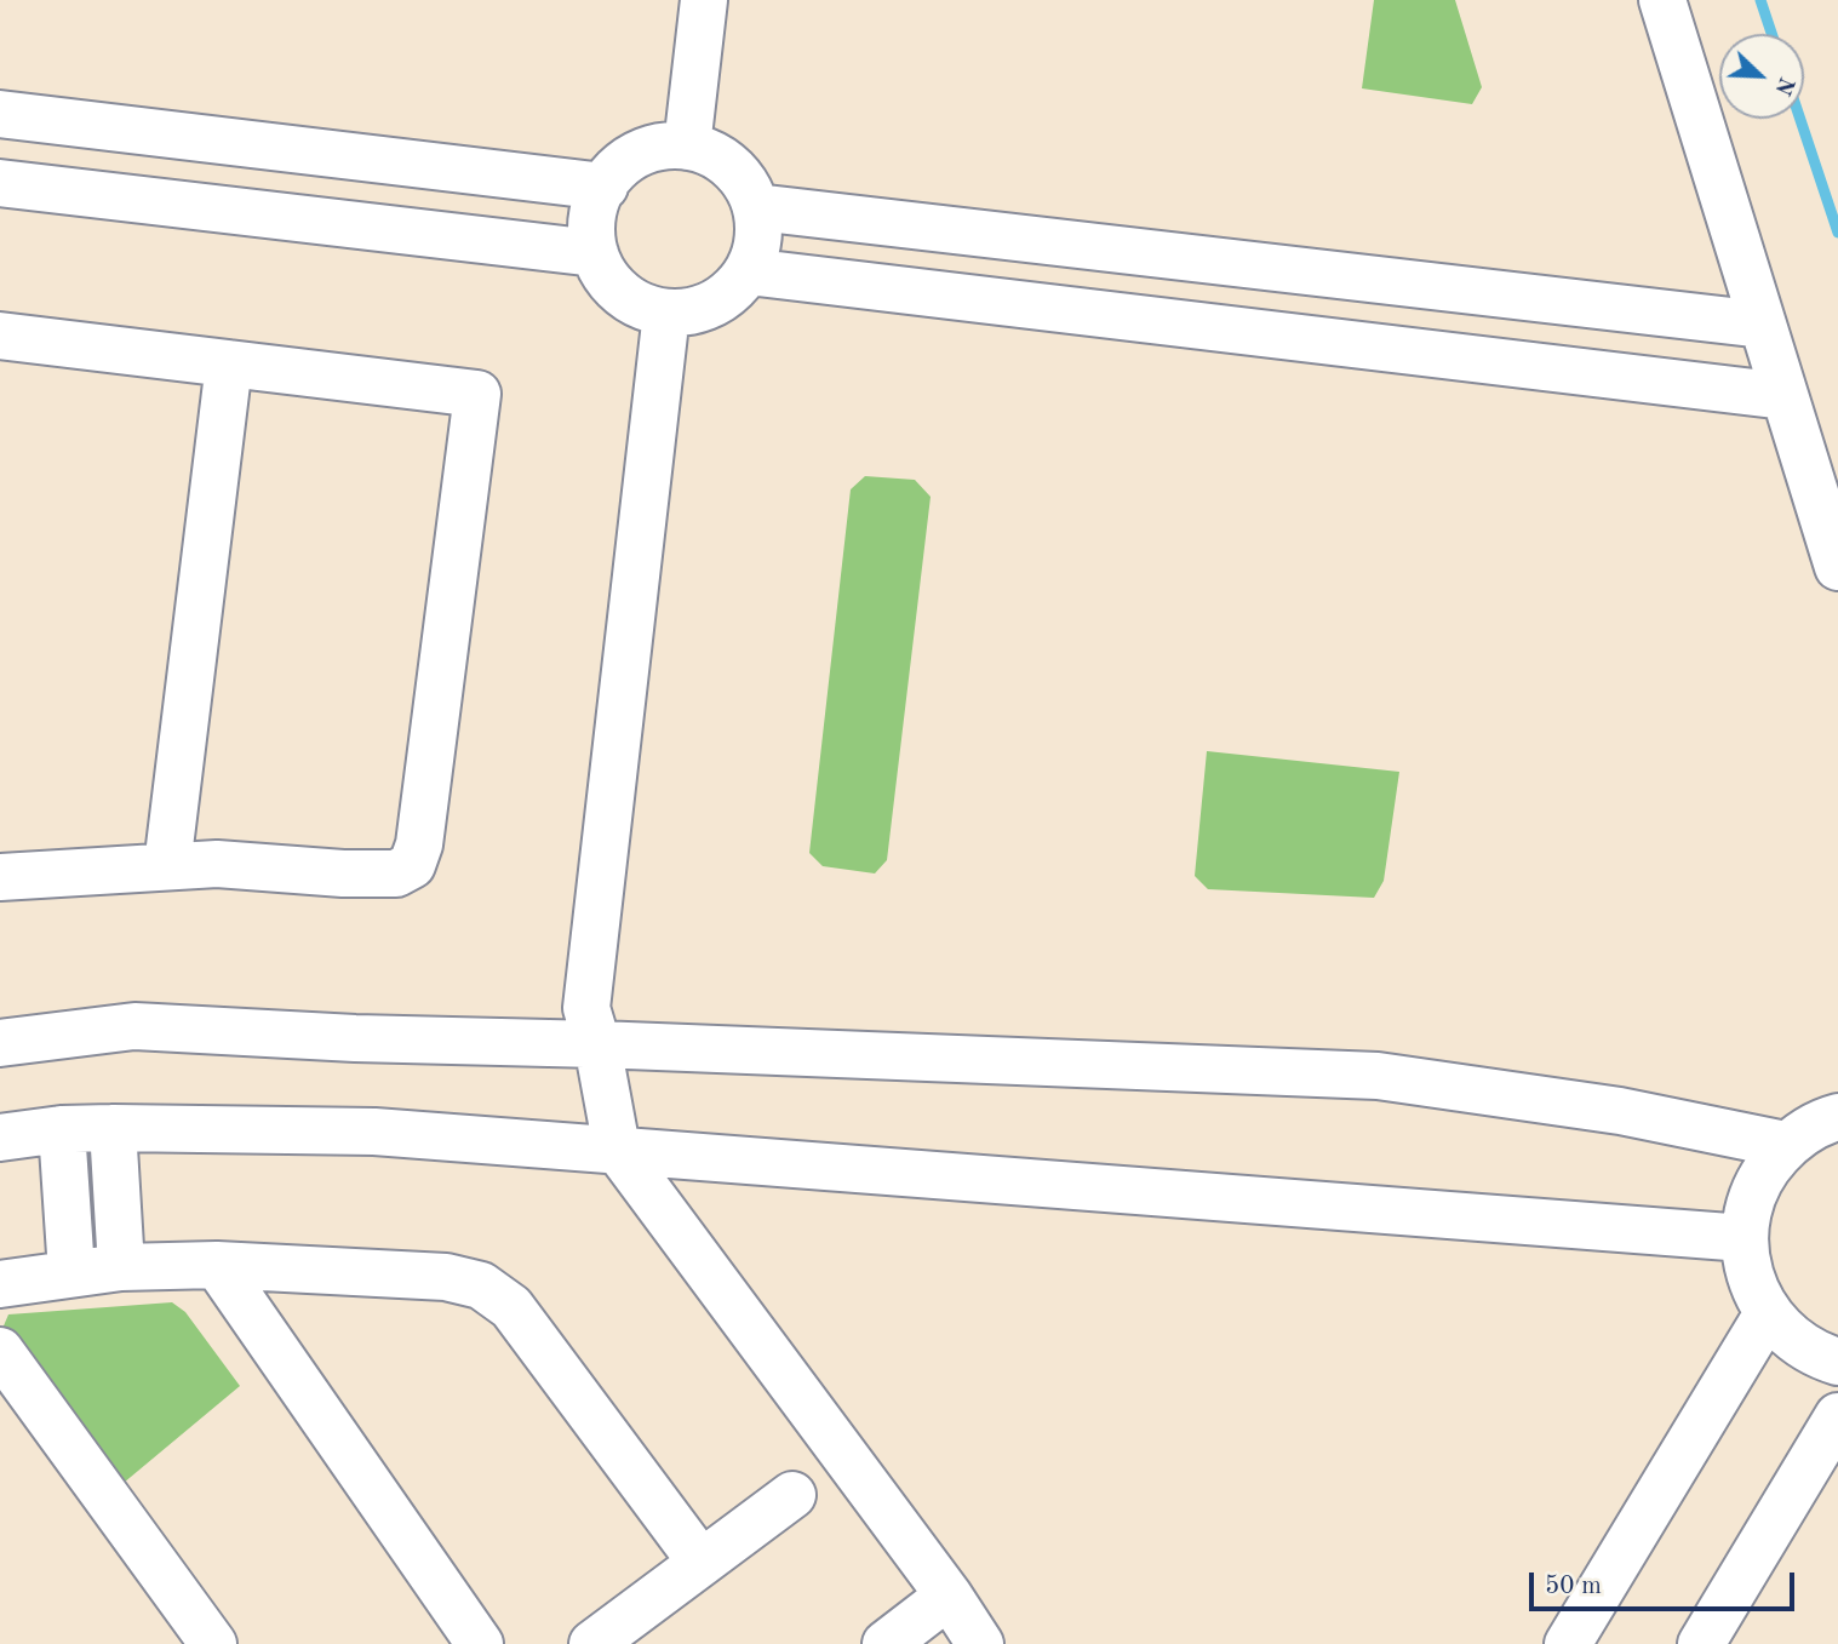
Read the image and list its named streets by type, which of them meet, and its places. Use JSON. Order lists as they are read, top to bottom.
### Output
{
  "scale_bar": "50 m",
  "north": "bottom right"
}
